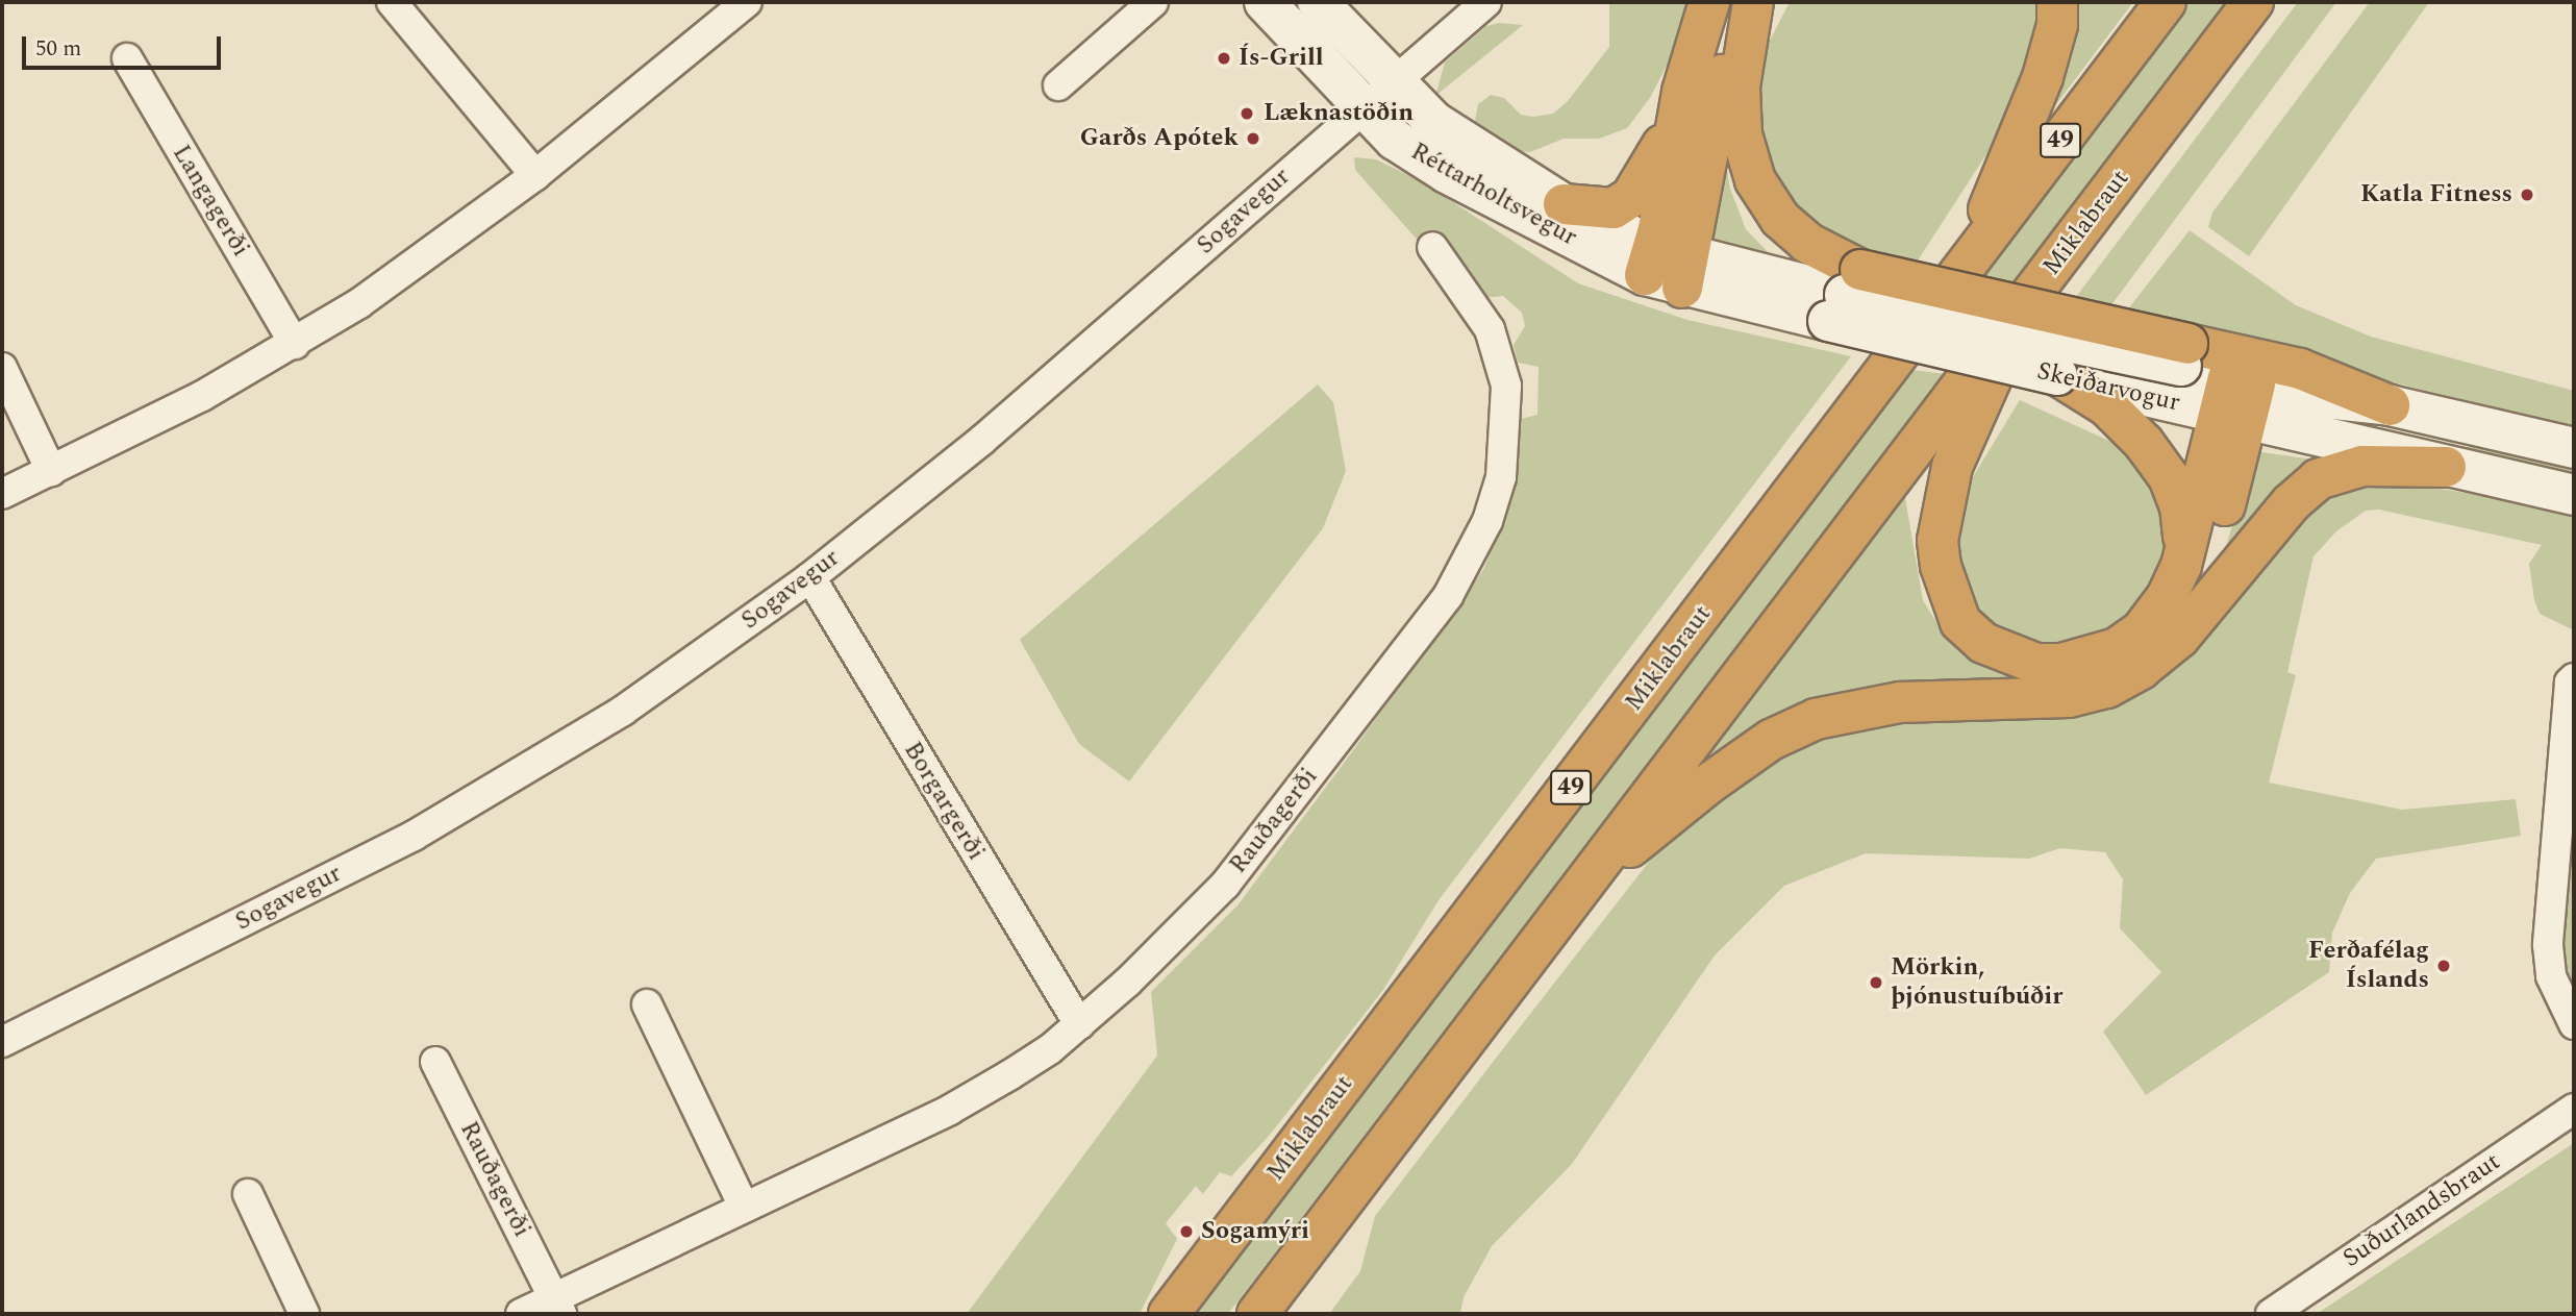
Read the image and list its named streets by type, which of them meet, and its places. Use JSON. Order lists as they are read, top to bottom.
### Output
{
  "streets": {
    "highway": ["49", "Miklabraut"],
    "main road": ["Réttarholtsvegur", "Skeiðarvogur"],
    "street": [
      "Langagerði",
      "Sogavegur",
      "Borgargerði",
      "Rauðagerði",
      "Suðurlandsbraut"
    ]
  },
  "crossings": [
    ["Réttarholtsvegur", "Sogavegur"],
    ["Réttarholtsvegur", "Skeiðarvogur"],
    ["Sogavegur", "Borgargerði"],
    ["Borgargerði", "Rauðagerði"]
  ],
  "places": [
    "Ís-Grill",
    "Læknastöðin",
    "Garðs Apótek",
    "Katla Fitness",
    "Ferðafélag Íslands",
    "Mörkin, þjónustuíbúðir",
    "Sogamýri"
  ],
  "scale_bar": "50 m"
}
